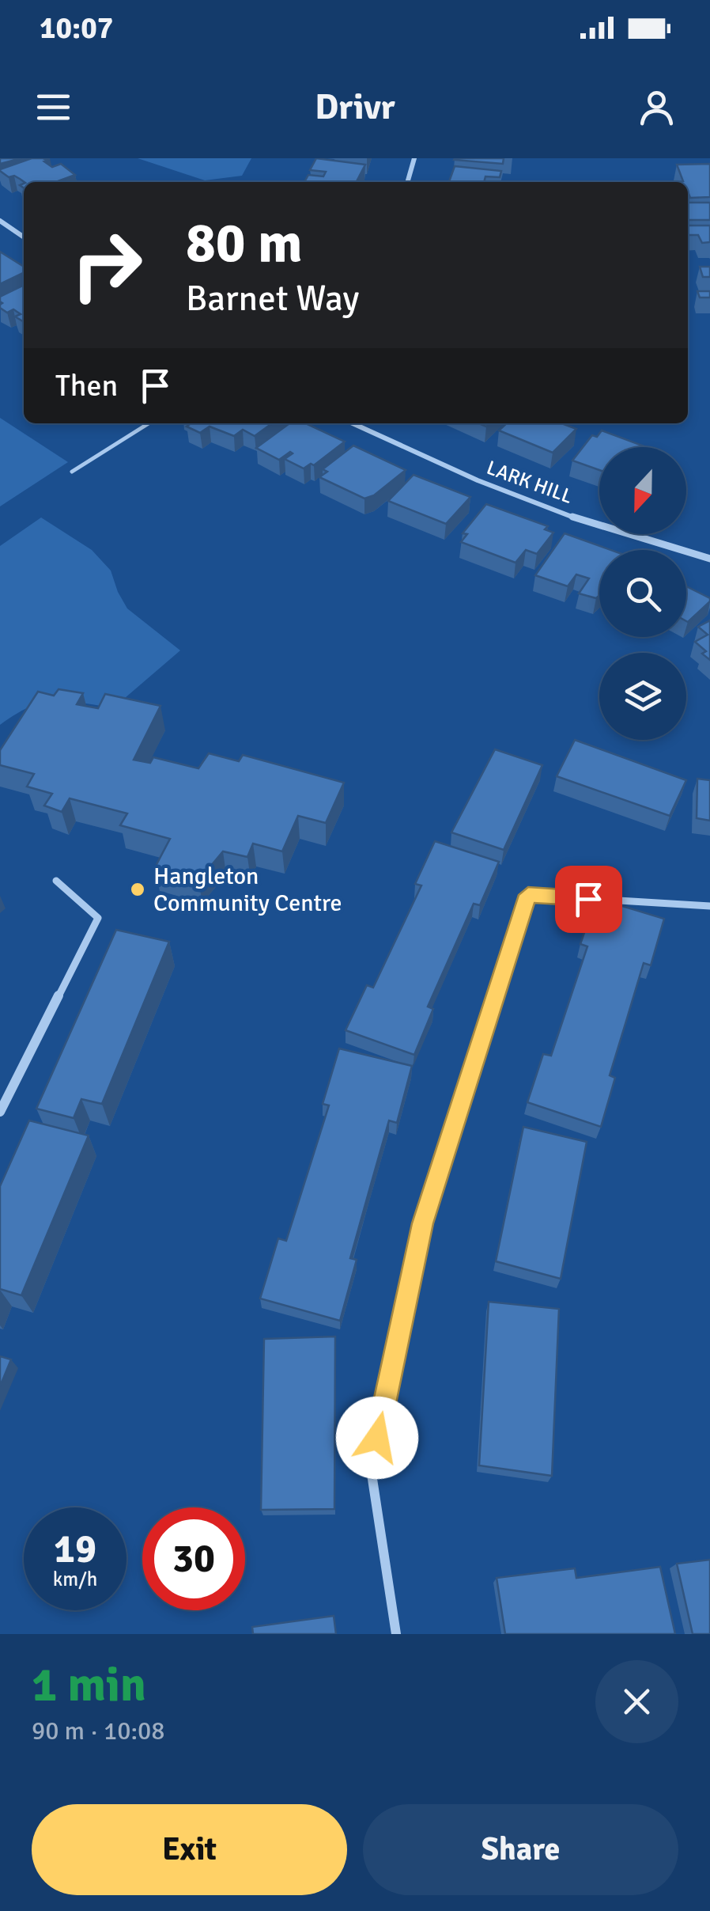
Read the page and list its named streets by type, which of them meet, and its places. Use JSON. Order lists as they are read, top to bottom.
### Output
{
  "streets": {
    "street": ["LARK HILL"]
  },
  "places": ["Hangleton Community Centre"],
  "north": "bottom",
  "page": {
    "status": "10:07",
    "header": "Drivr",
    "turn": ["80 m", "Barnet Way"],
    "then": "Then",
    "speed": "19 km/h",
    "limit": "30",
    "heading": ["1 min", "90 m · 10:08"],
    "buttons": ["Exit", "Share"]
  }
}
